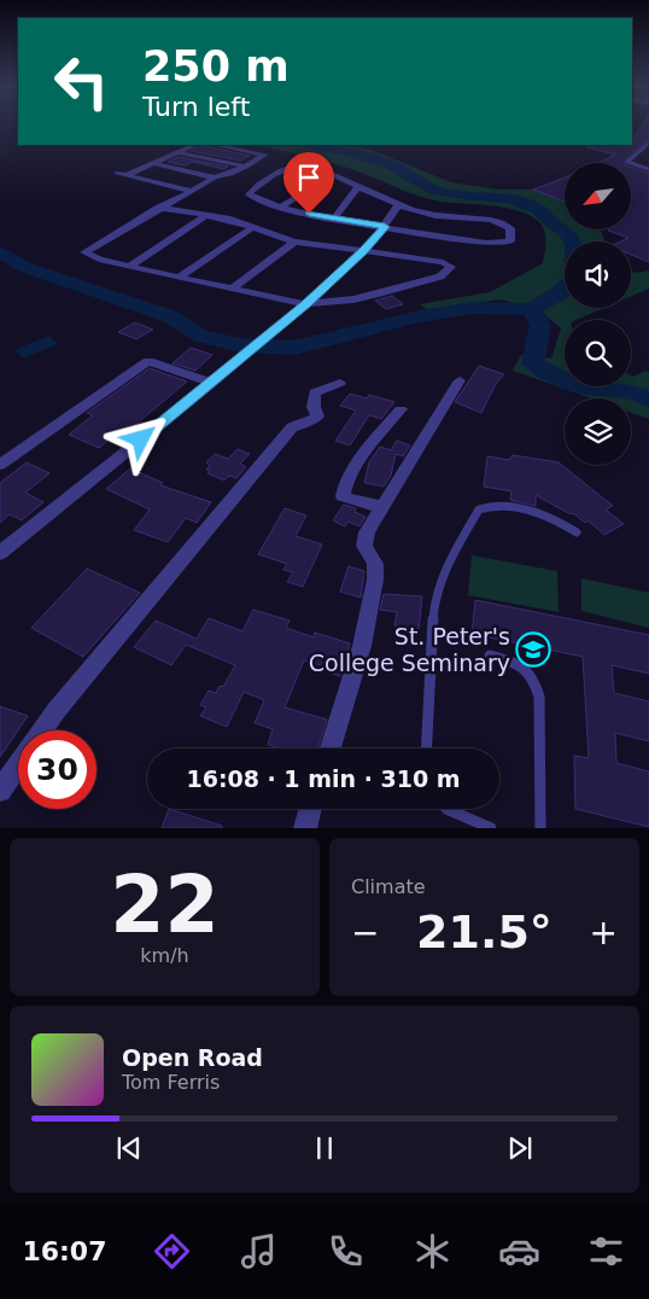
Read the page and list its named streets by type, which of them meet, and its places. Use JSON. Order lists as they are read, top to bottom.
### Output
{
  "places": {
    "school or university": ["St. Peter's College Seminary"]
  },
  "north": "bottom left",
  "page": {
    "turn": ["250 m", "Turn left"],
    "limit": "30",
    "trip": "16:08 · 1 min · 310 m",
    "tile": [
      ["22", "km/h"],
      "Climate"
    ],
    "heat": ["−", "21.5°", "+"],
    "song": ["Open Road", "Tom Ferris"],
    "tabs": "16:07"
  }
}
